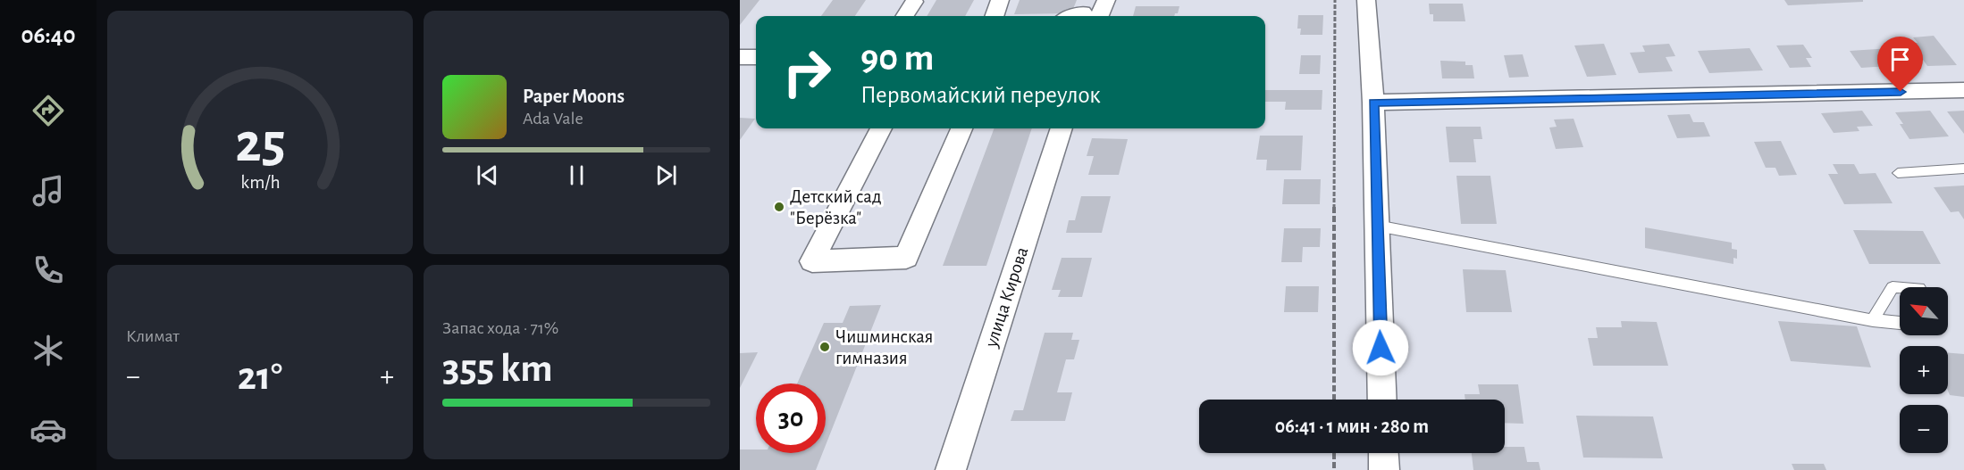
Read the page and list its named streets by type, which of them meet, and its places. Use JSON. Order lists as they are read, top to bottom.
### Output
{
  "streets": {
    "street": ["улица Кирова"]
  },
  "places": ["Детский сад \"Берёзка\"", "Чишминская гимназия"],
  "north": "top left",
  "page": {
    "tabs": "06:40",
    "turn": ["90 m", "Первомайский переулок"],
    "song": ["Paper Moons", "Ada Vale"],
    "tile": [
      "Климат",
      ["Запас хода · 71%", "355 km"]
    ],
    "map_buttons": ["+", "−"],
    "heat": ["−", "21°", "+"],
    "limit": "30",
    "trip": "06:41 · 1 мин · 280 m",
    "gauge": ["25", "km/h"]
  }
}
